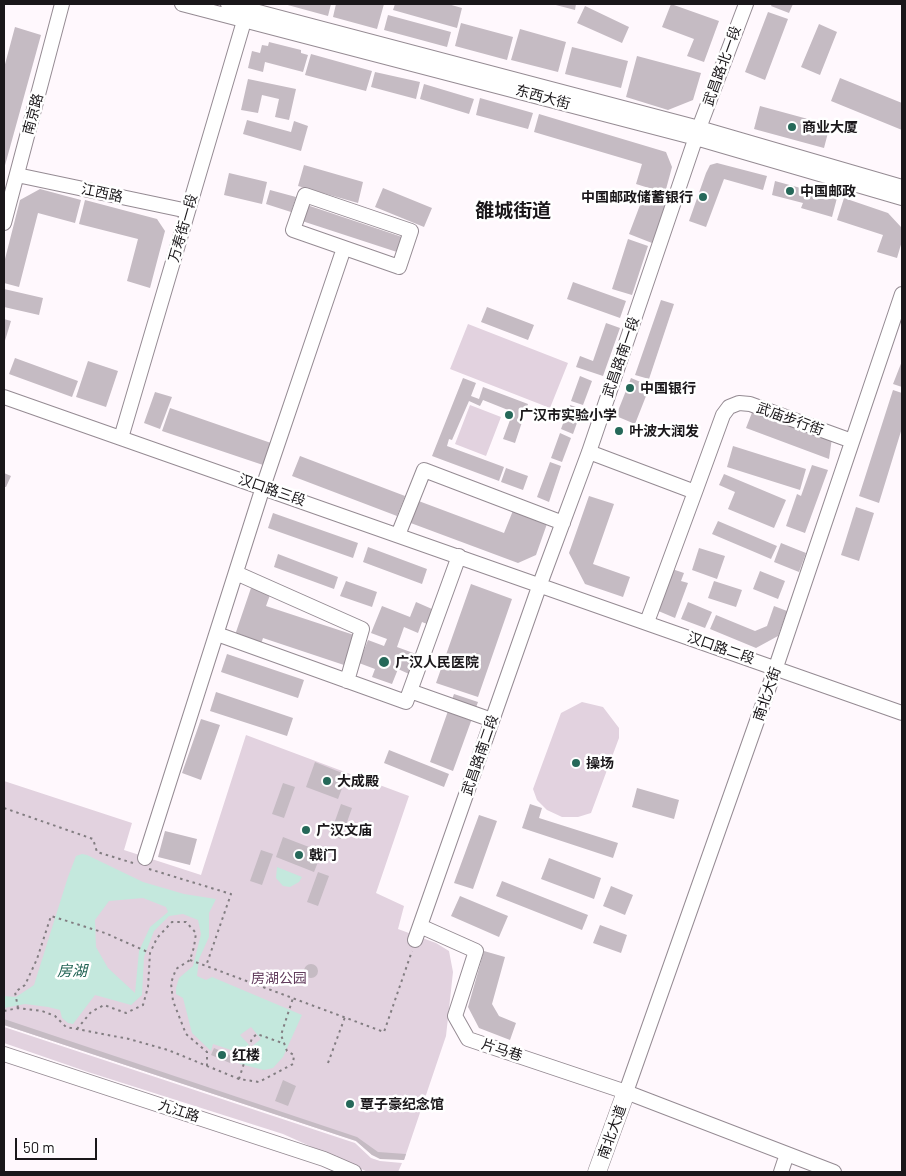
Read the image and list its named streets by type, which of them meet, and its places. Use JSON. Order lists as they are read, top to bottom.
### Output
{
  "streets": {
    "main road": ["南北大道"],
    "street": [
      "武昌路北一段",
      "东西大街",
      "南京路",
      "江西路",
      "万寿街一段",
      "武昌路南一段",
      "武庙步行街",
      "汉口路三段",
      "汉口路二段",
      "南北大街",
      "武昌路南二段",
      "片马巷",
      "九江路"
    ]
  },
  "crossings": [
    ["武昌路北一段", "东西大街"],
    ["武昌路北一段", "武昌路南一段"],
    ["东西大街", "万寿街一段"],
    ["东西大街", "武昌路南一段"],
    ["南京路", "江西路"],
    ["江西路", "万寿街一段"],
    ["万寿街一段", "汉口路三段"],
    ["武昌路南一段", "汉口路三段"],
    ["武昌路南一段", "汉口路二段"],
    ["武昌路南一段", "武昌路南二段"],
    ["武庙步行街", "汉口路二段"],
    ["武庙步行街", "南北大街"],
    ["汉口路三段", "汉口路二段"],
    ["汉口路三段", "武昌路南二段"],
    ["汉口路二段", "南北大街"],
    ["汉口路二段", "武昌路南二段"],
    ["南北大街", "片马巷"],
    ["南北大街", "南北大道"],
    ["武昌路南二段", "片马巷"],
    ["片马巷", "南北大道"]
  ],
  "districts": ["雒城街道"],
  "water": ["房湖"],
  "parks": ["房湖公园"],
  "places": [
    "商业大厦",
    "中国邮政",
    "中国邮政储蓄银行",
    "中国银行",
    "广汉市实验小学",
    "叶波大润发",
    "广汉人民医院",
    "操场",
    "大成殿",
    "广汉文庙",
    "戟门",
    "红楼",
    "覃子豪纪念馆"
  ],
  "scale_bar": "50 m"
}
